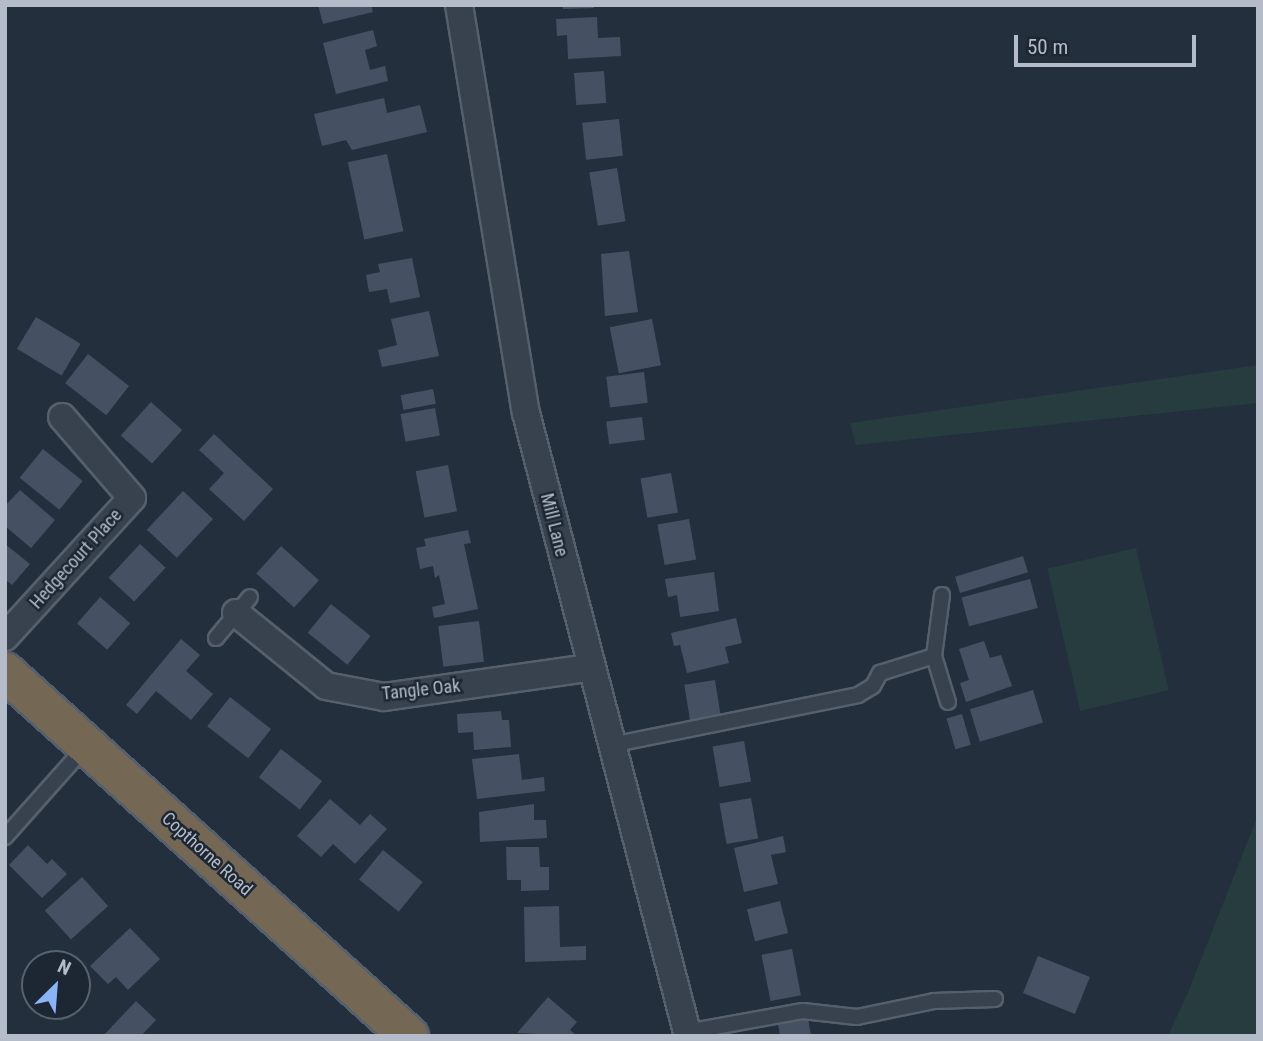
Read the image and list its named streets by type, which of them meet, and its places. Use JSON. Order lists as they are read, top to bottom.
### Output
{
  "streets": {
    "highway": ["Copthorne Road"],
    "street": ["Mill Lane", "Hedgecourt Place", "Tangle Oak"]
  },
  "crossings": [
    ["Mill Lane", "Tangle Oak"]
  ],
  "scale_bar": "50 m",
  "north": "top right"
}
